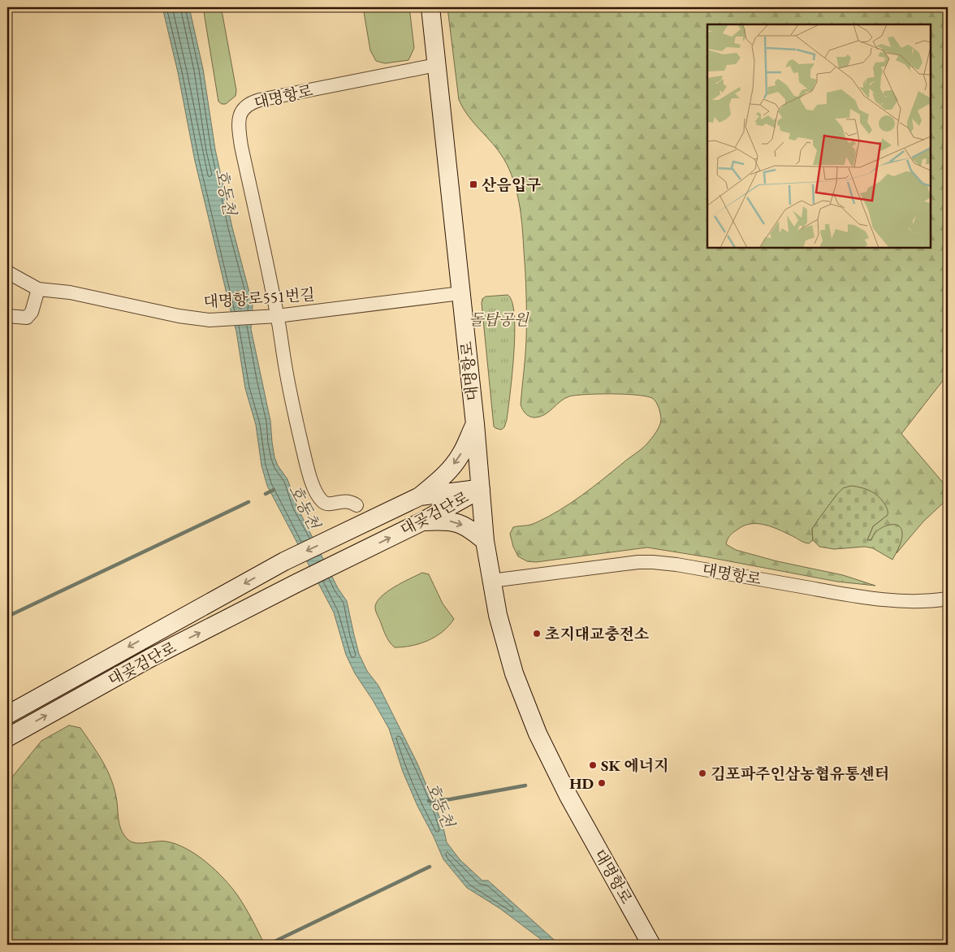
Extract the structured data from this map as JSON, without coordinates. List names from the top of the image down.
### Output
{
  "streets": {
    "main road": ["대명항로", "대곶검단로"],
    "street": ["대명항로551번길"]
  },
  "crossings": [
    ["대명항로", "대명항로551번길"],
    ["대명항로", "대곶검단로"]
  ],
  "water": ["호동천"],
  "parks": ["돌탑공원"],
  "places": {
    "transit": ["산음입구"],
    "other": [
      "초지대교충전소",
      "SK 에너지",
      "김포파주인삼농협유통센터",
      "HD"
    ]
  }
}
